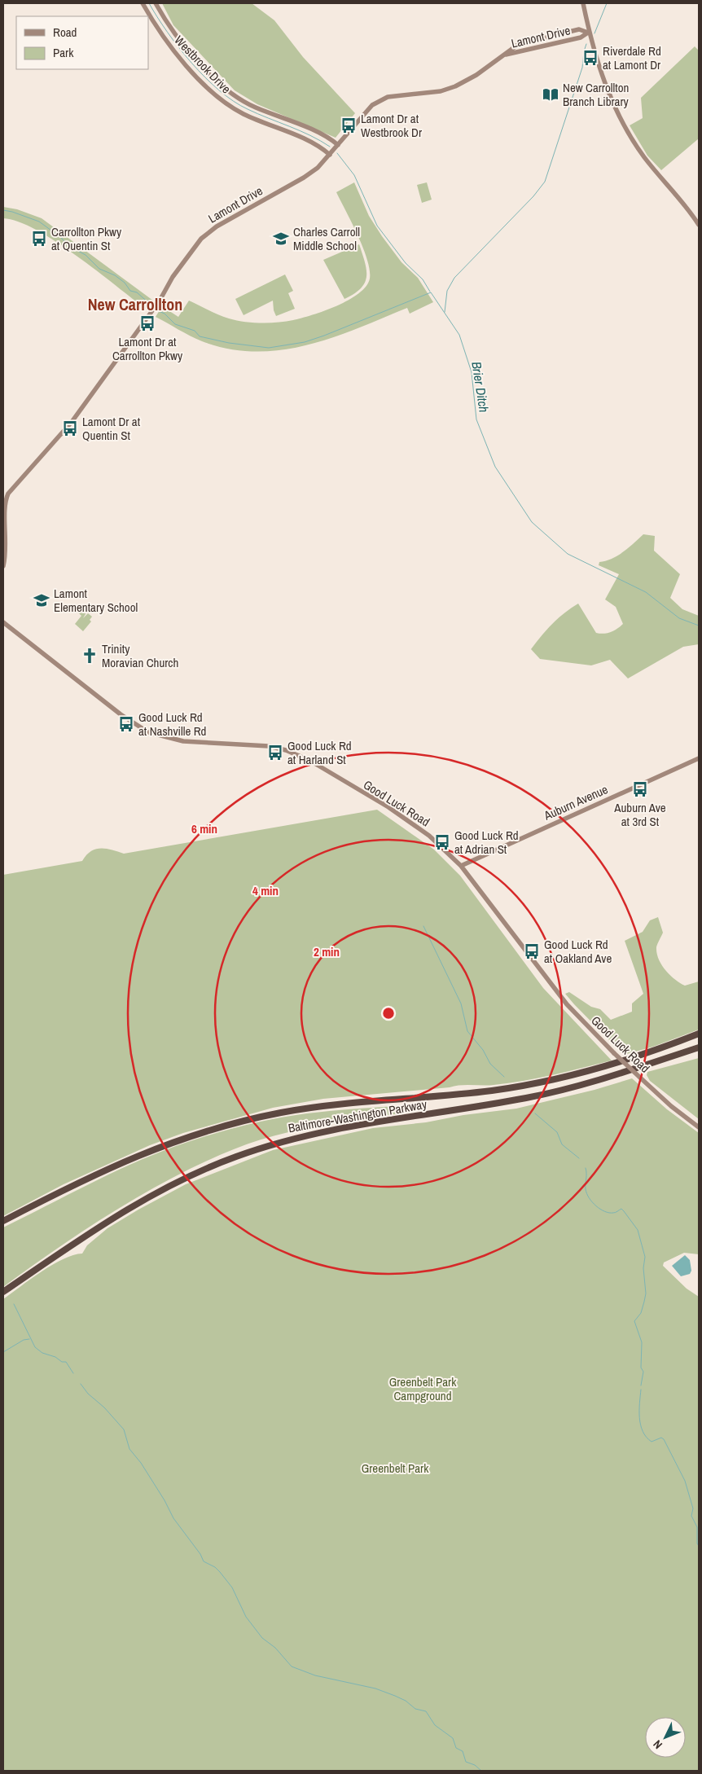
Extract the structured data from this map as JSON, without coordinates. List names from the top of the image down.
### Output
{
  "streets": {
    "highway": ["Baltimore-Washington Parkway"],
    "street": [
      "Lamont Drive",
      "Westbrook Drive",
      "Auburn Avenue",
      "Good Luck Road"
    ]
  },
  "crossings": [
    ["Lamont Drive", "Westbrook Drive"],
    ["Auburn Avenue", "Good Luck Road"]
  ],
  "districts": ["New Carrollton"],
  "water": ["Brier Ditch"],
  "parks": ["Greenbelt Park Campground", "Greenbelt Park"],
  "places": {
    "bus stop": [
      "Riverdale Rd at Lamont Dr",
      "Lamont Dr at Westbrook Dr",
      "Carrollton Pkwy at Quentin St",
      "Lamont Dr at Carrollton Pkwy",
      "Lamont Dr at Quentin St",
      "Good Luck Rd at Nashville Rd",
      "Good Luck Rd at Harland St",
      "Auburn Ave at 3rd St",
      "Good Luck Rd at Adrian St",
      "Good Luck Rd at Oakland Ave"
    ],
    "library": ["New Carrollton Branch Library"],
    "school or university": ["Charles Carroll Middle School", "Lamont Elementary School"],
    "church": ["Trinity Moravian Church"]
  },
  "legend": ["Road", "Park"],
  "north": "bottom left",
  "rings": ["6 min", "4 min", "2 min"]
}
